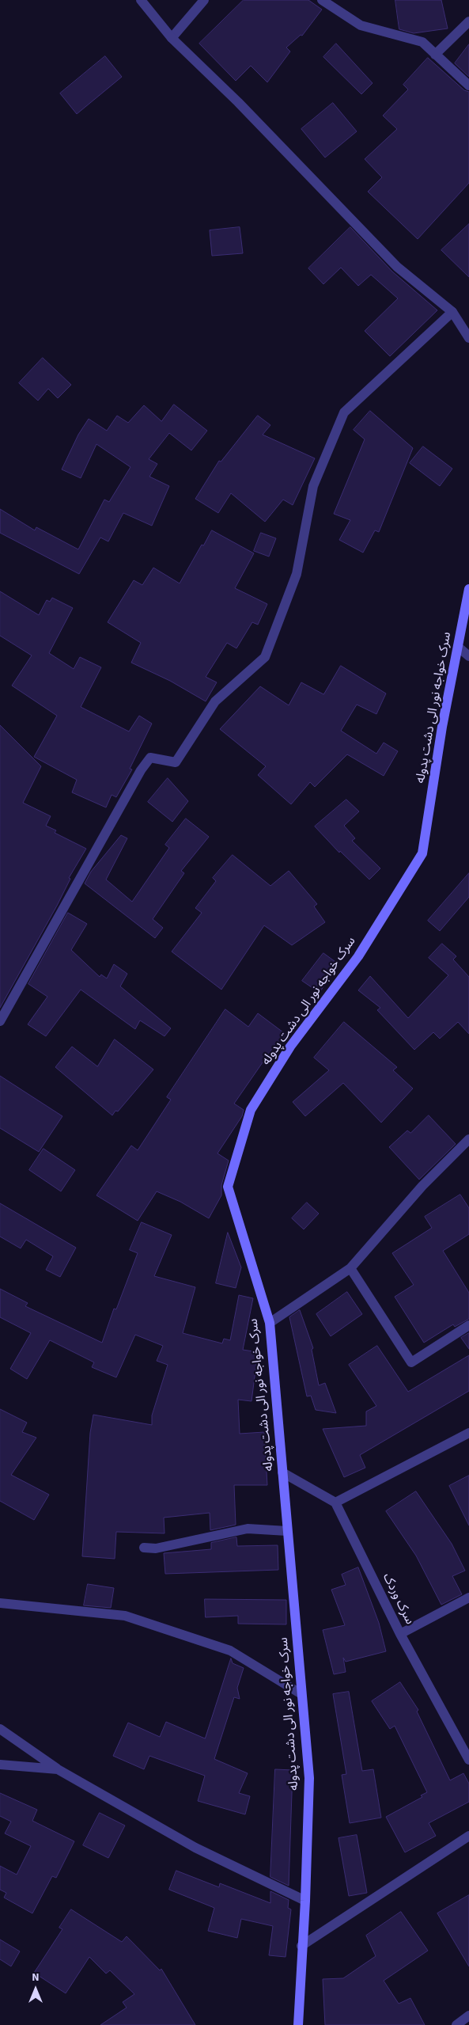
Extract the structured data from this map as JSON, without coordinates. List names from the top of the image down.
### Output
{
  "streets": {
    "main road": ["سرک خواجه نور الی دشت پدوله"],
    "street": ["سرک وردک"]
  },
  "north": "top"
}
